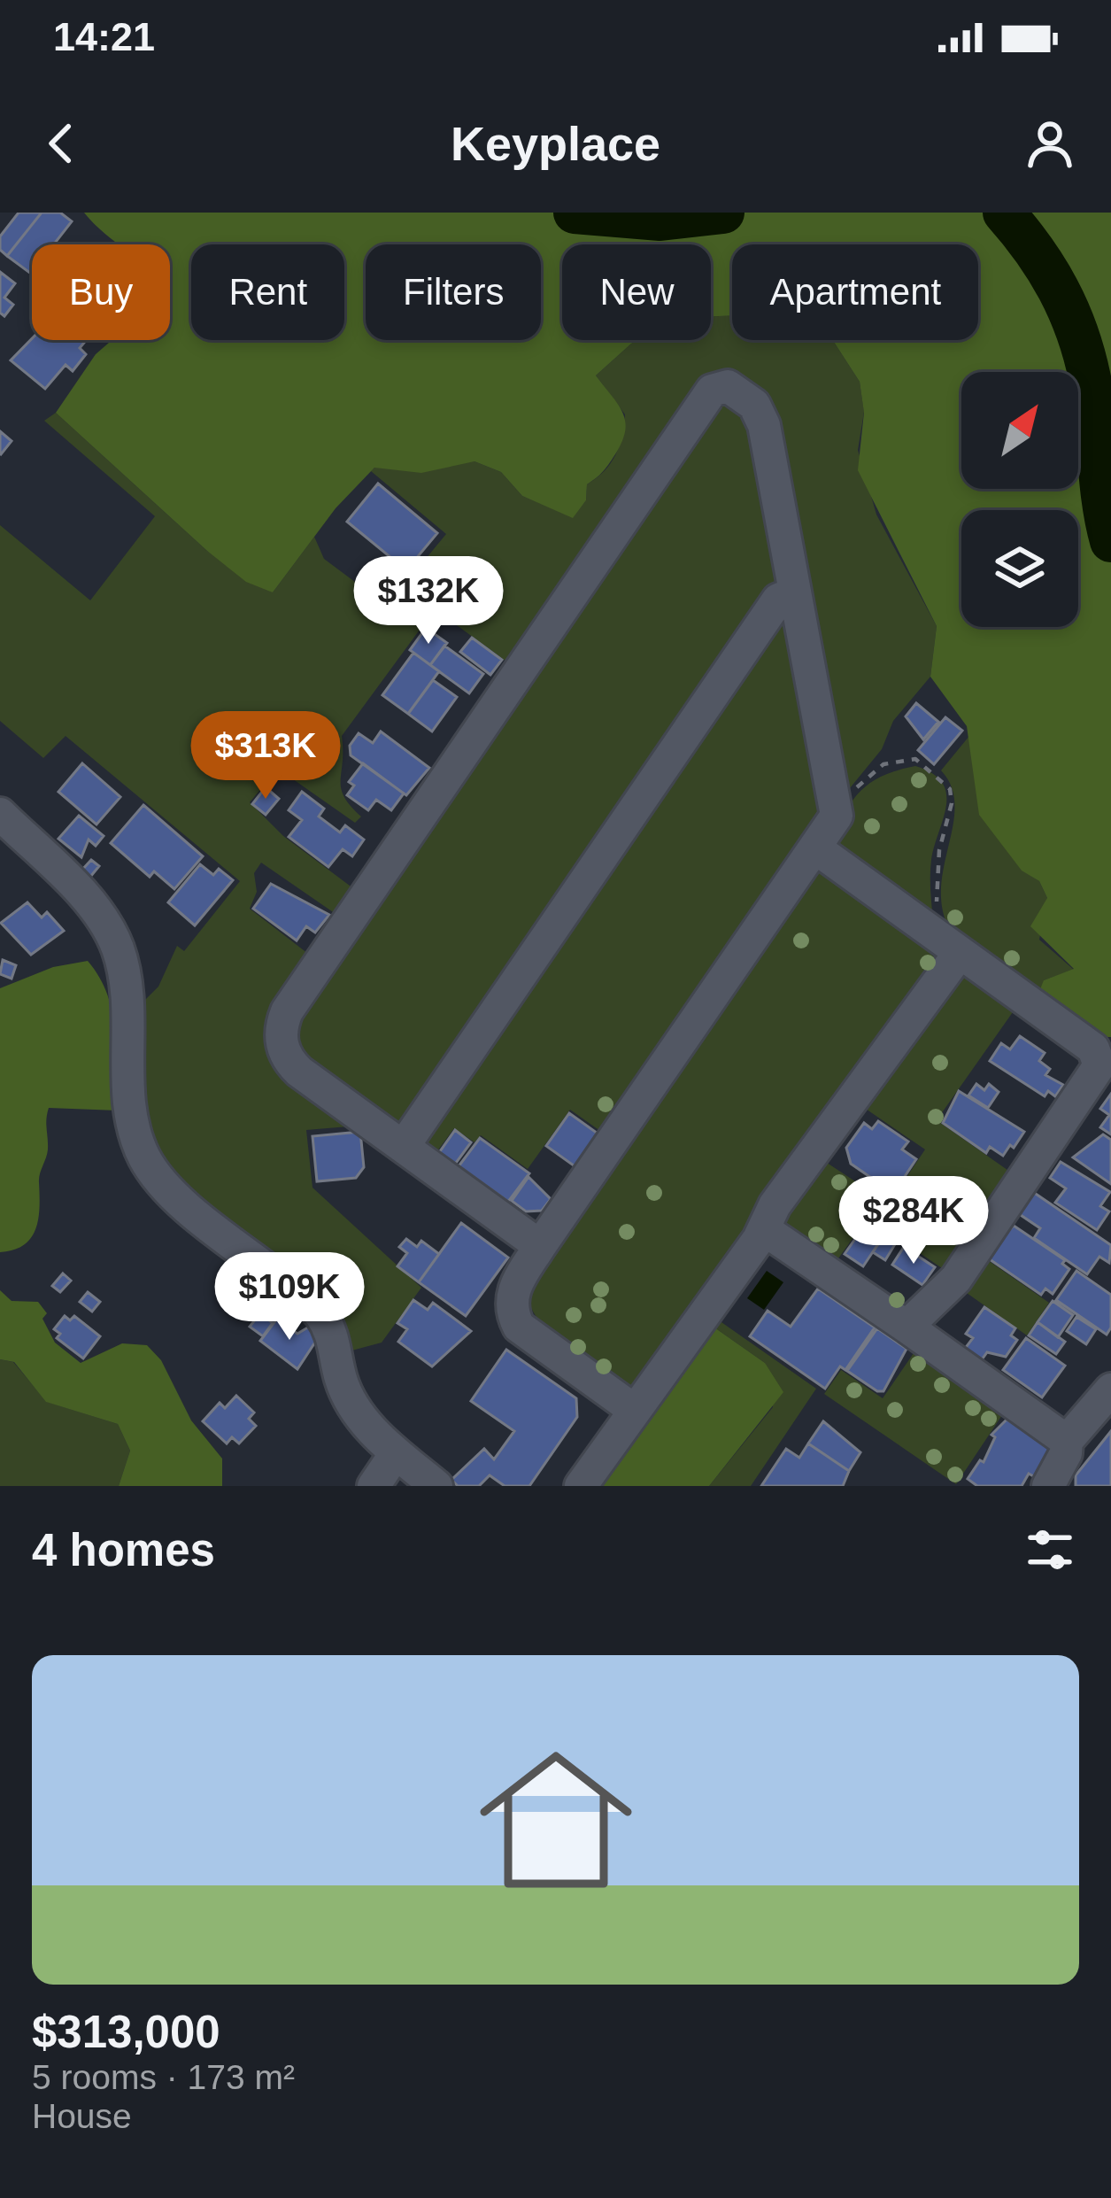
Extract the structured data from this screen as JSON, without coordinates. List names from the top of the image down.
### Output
{
  "north": "top right",
  "page": {
    "status": "14:21",
    "header": "Keyplace",
    "chip": [
      "Buy",
      "Rent",
      "Filters",
      "New",
      "Apartment"
    ],
    "price": [
      "$132K",
      "$313K",
      "$284K",
      "$109K"
    ],
    "heading": "4 homes",
    "list": [
      {
        "name": "$313,000",
        "note": "5 rooms · 173 m² · House"
      }
    ]
  }
}
